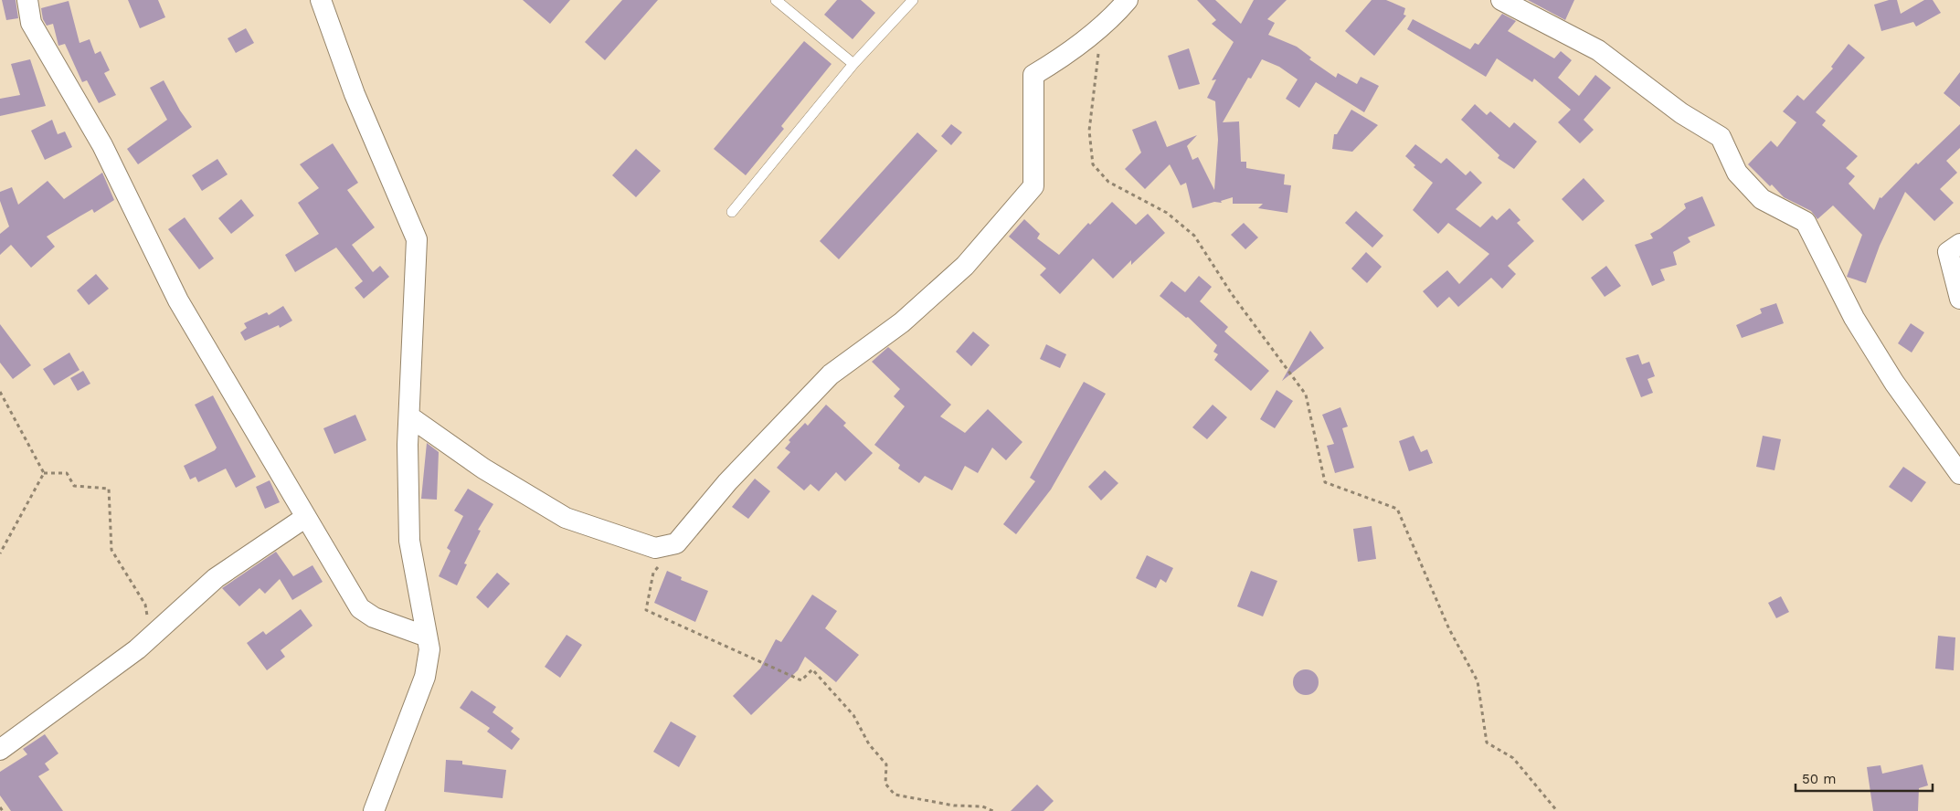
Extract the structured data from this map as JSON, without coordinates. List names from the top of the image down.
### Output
{
  "scale_bar": "50 m"
}
